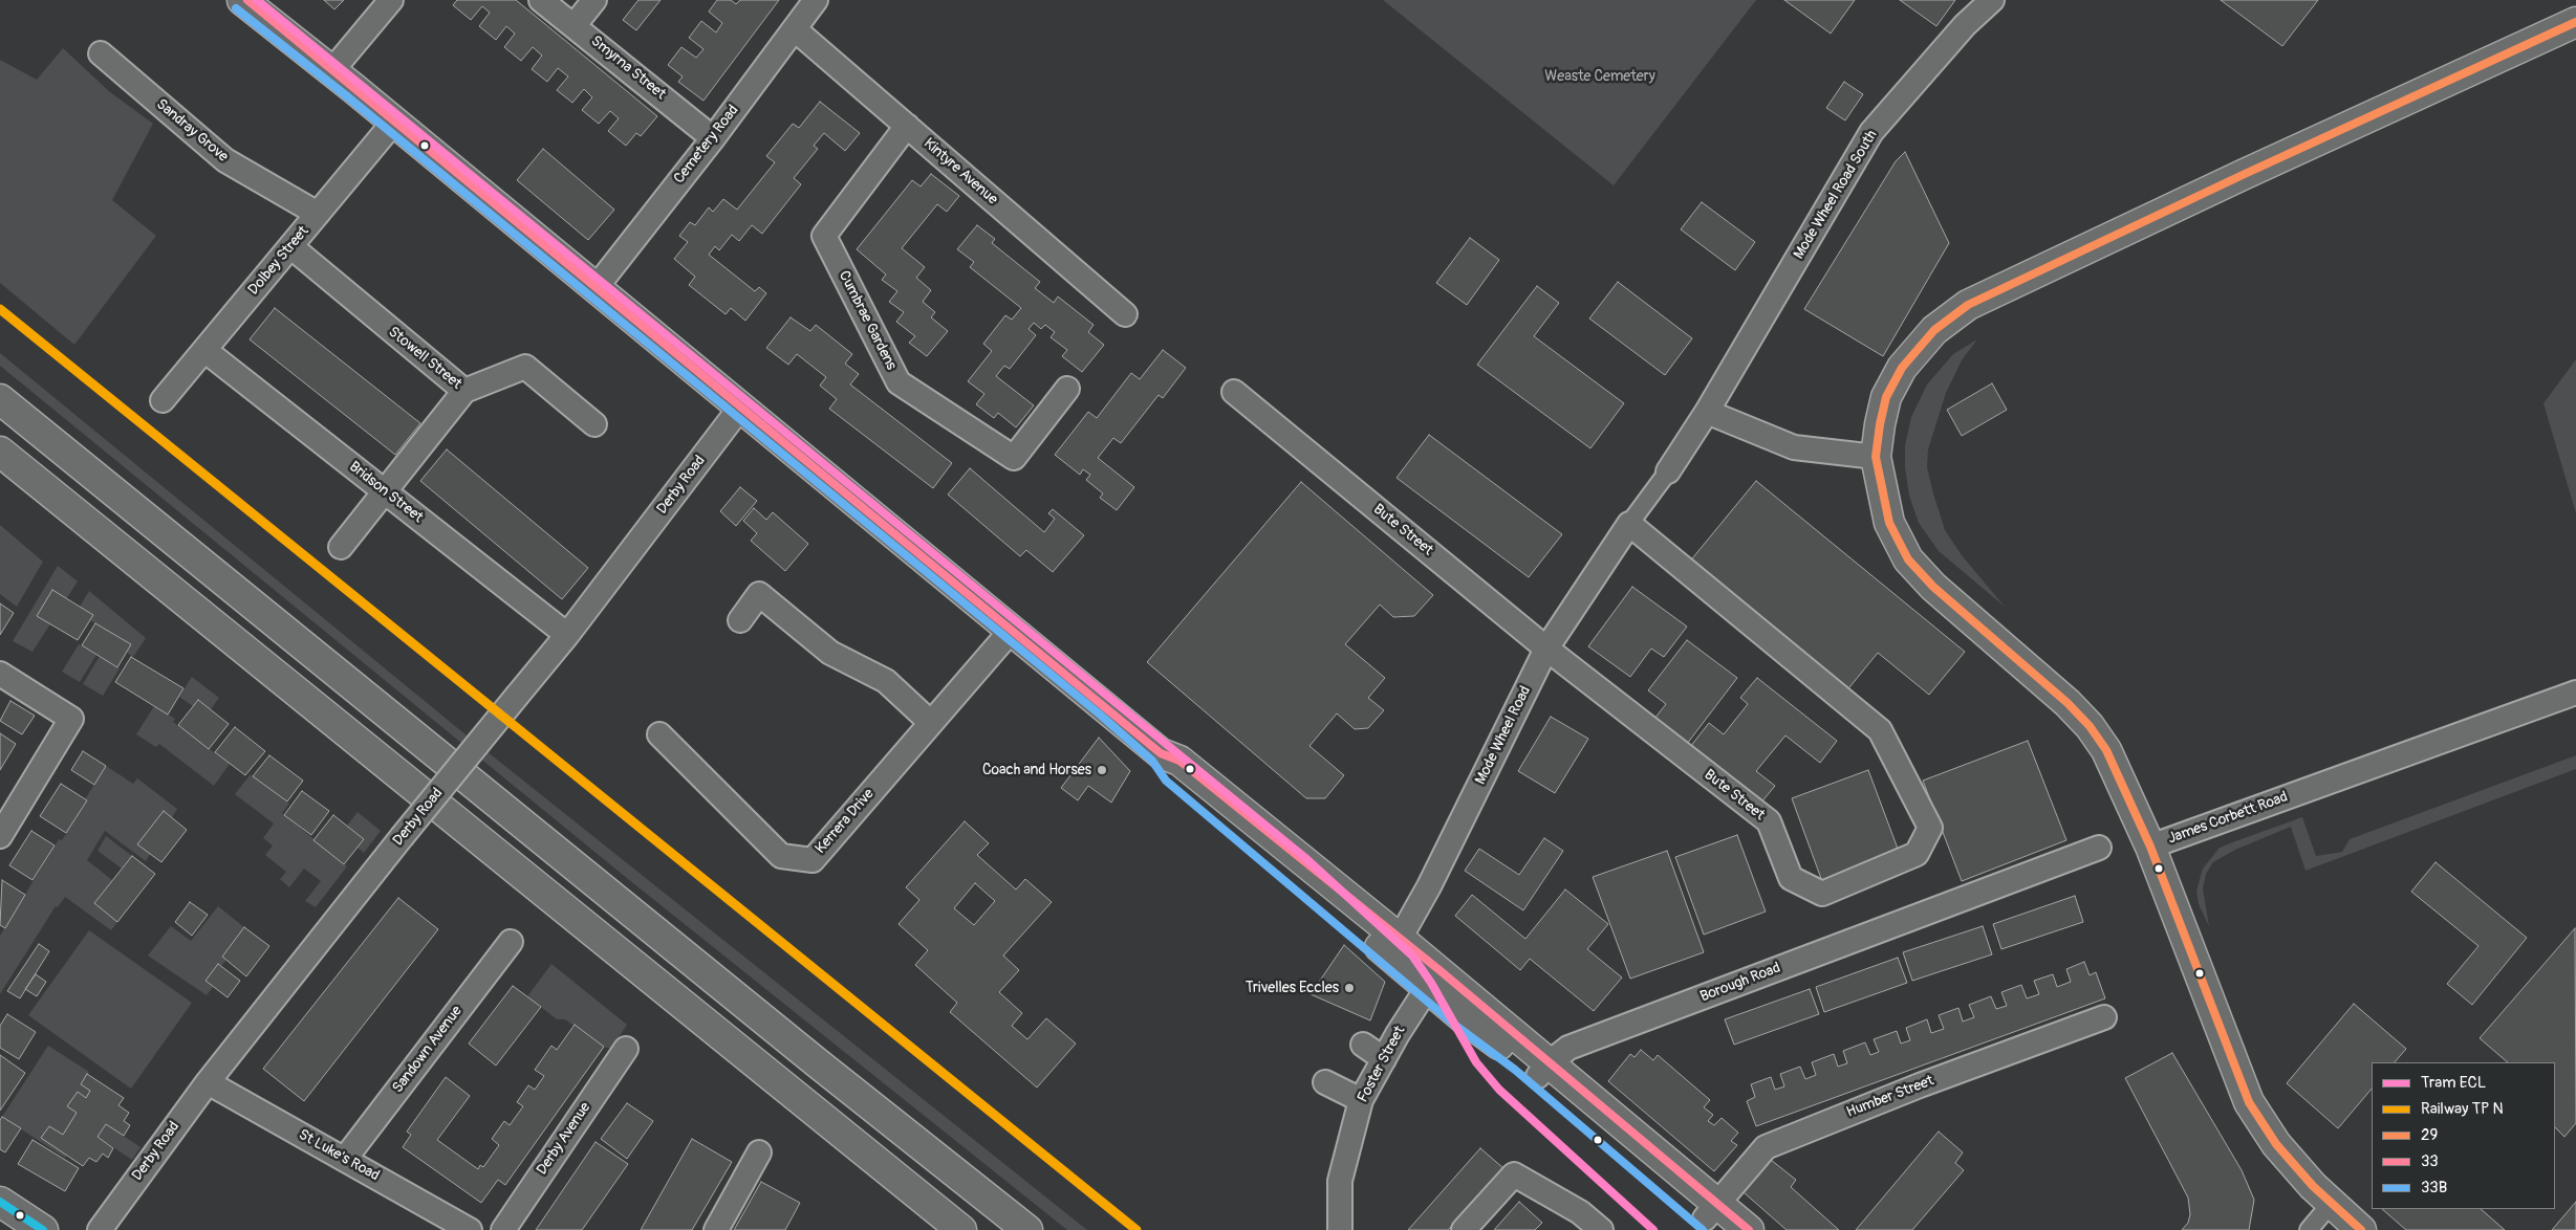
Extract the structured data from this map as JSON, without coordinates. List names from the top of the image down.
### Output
{
  "streets": {
    "main road": ["James Corbett Road"],
    "street": [
      "Smyrna Street",
      "Sandray Grove",
      "Cemetery Road",
      "Kintyre Avenue",
      "Mode Wheel Road South",
      "Dolbey Street",
      "Cumbrae Gardens",
      "Stowell Street",
      "Derby Road",
      "Bridson Street",
      "Bute Street",
      "Mode Wheel Road",
      "Kerrera Drive",
      "Borough Road",
      "Sandown Avenue",
      "Foster Street",
      "Humber Street",
      "Derby Avenue",
      "St Luke's Road"
    ]
  },
  "crossings": [
    ["Smyrna Street", "Cemetery Road"],
    ["Sandray Grove", "Dolbey Street"],
    ["Cemetery Road", "Kintyre Avenue"],
    ["Kintyre Avenue", "Cumbrae Gardens"],
    ["Dolbey Street", "Stowell Street"],
    ["Dolbey Street", "Bridson Street"],
    ["Derby Road", "Bridson Street"],
    ["Derby Road", "St Luke's Road"],
    ["Bute Street", "Mode Wheel Road"],
    ["Sandown Avenue", "St Luke's Road"]
  ],
  "parks": ["Weaste Cemetery"],
  "places": ["Coach and Horses", "Trivelles Eccles"],
  "lines": [
    "tram line ECL",
    "transit line 33",
    "transit line 33B",
    "transit line 29"
  ],
  "legend": [
    "Tram ECL",
    "Railway TP N",
    "29",
    "33",
    "33B"
  ]
}
